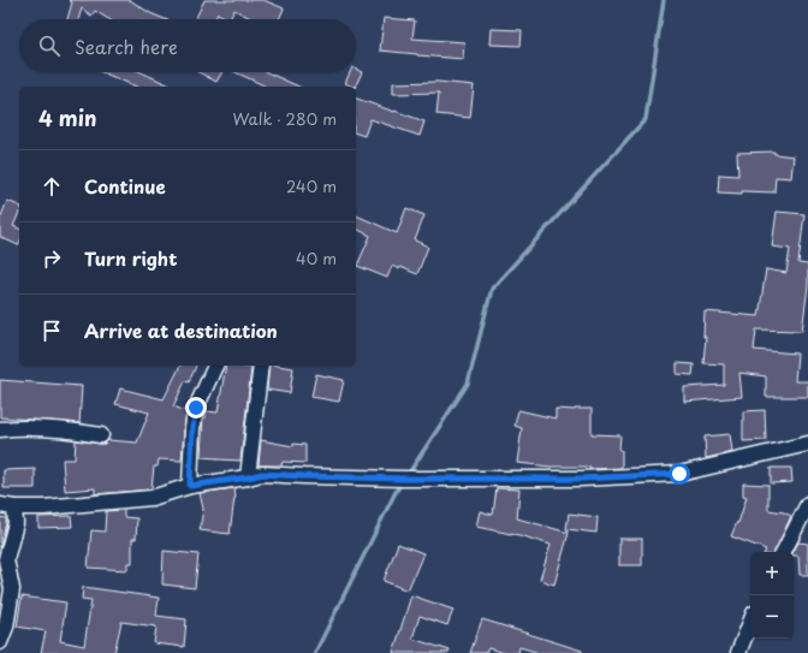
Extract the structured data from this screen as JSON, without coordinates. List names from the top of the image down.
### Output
{
  "page": {
    "search": "Search here",
    "heading": ["4 min", "Walk · 280 m"],
    "list": [
      ["Continue", "240 m"],
      ["Turn right", "40 m"],
      "Arrive at destination"
    ],
    "map_buttons": ["+", "−"]
  }
}
